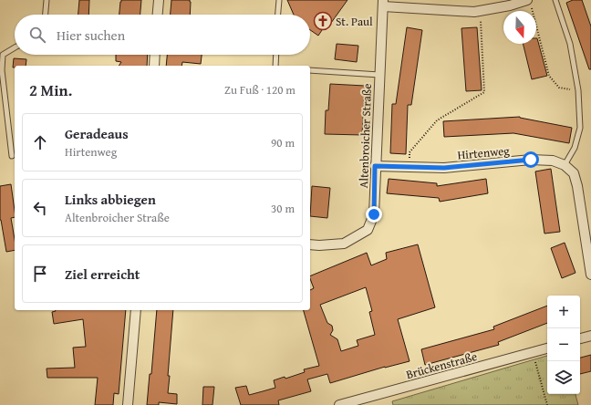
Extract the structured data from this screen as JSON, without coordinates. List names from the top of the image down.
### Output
{
  "streets": {
    "street": ["Altenbroicher Straße", "Hirtenweg", "Brückenstraße"]
  },
  "crossings": [
    ["Altenbroicher Straße", "Hirtenweg"]
  ],
  "places": {
    "church": ["St. Paul"]
  },
  "north": "bottom",
  "page": {
    "search": "Hier suchen",
    "heading": ["2 Min.", "Zu Fuß · 120 m"],
    "list": [
      ["Geradeaus", "Hirtenweg", "90 m"],
      ["Links abbiegen", "Altenbroicher Straße", "30 m"],
      "Ziel erreicht"
    ],
    "map_buttons": ["+", "−"]
  }
}
